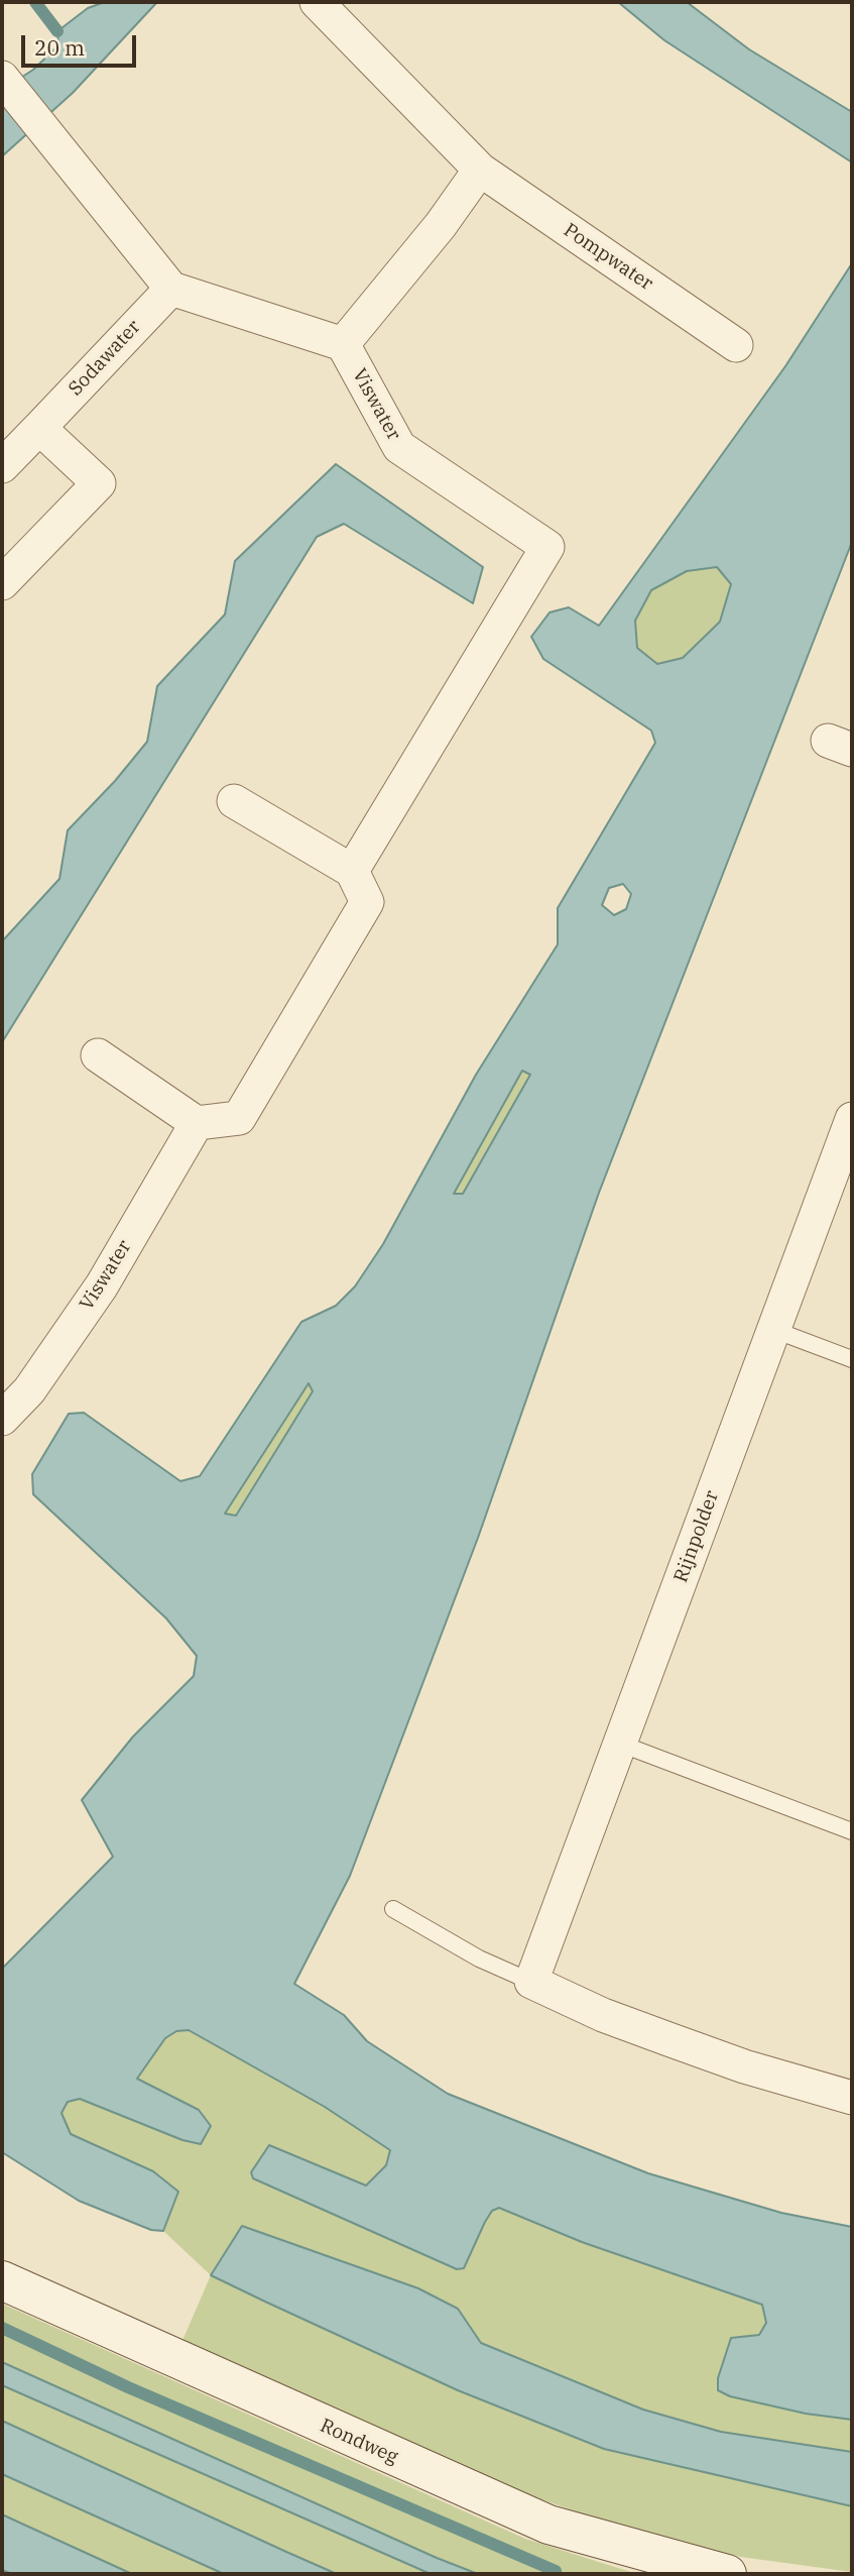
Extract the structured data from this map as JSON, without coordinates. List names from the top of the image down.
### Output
{
  "streets": {
    "main road": ["Rondweg"],
    "street": [
      "Pompwater",
      "Sodawater",
      "Viswater",
      "Rijnpolder"
    ]
  },
  "scale_bar": "20 m"
}
